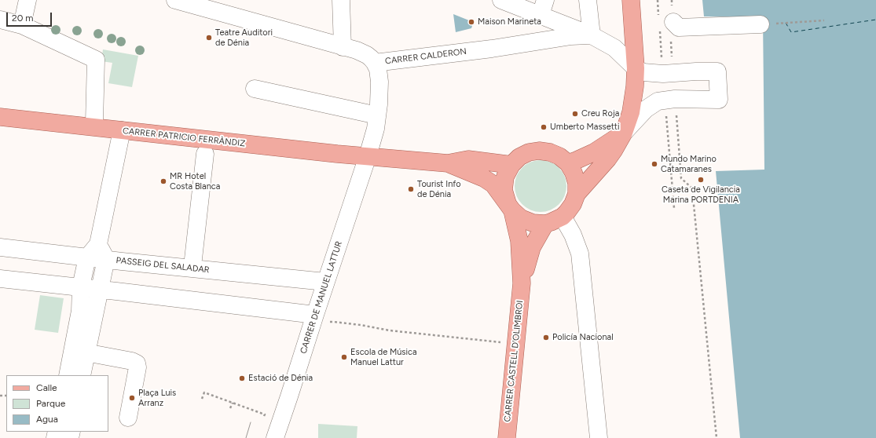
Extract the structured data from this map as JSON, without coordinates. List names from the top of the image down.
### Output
{
  "streets": {
    "main road": ["CARRER PATRICIO FERRÀNDIZ", "CARRER CASTELL D'OLIMBROI"],
    "street": ["CARRER CALDERON", "PASSEIG DEL SALADAR", "CARRER DE MANUEL LATTUR"]
  },
  "crossings": [
    ["CARRER CALDERON", "CARRER DE MANUEL LATTUR"],
    ["CARRER PATRICIO FERRÀNDIZ", "CARRER DE MANUEL LATTUR"],
    ["PASSEIG DEL SALADAR", "CARRER DE MANUEL LATTUR"]
  ],
  "places": [
    "Maison Marineta",
    "Teatre Auditori de Dénia",
    "Creu Roja",
    "Umberto Massetti",
    "Mundo Marino Catamaranes",
    "Caseta de Vigilancia Marina PORTDENIA",
    "MR Hotel Costa Blanca",
    "Tourist Info de Dénia",
    "Policía Nacional",
    "Escola de Música Manuel Lattur",
    "Estació de Dénia",
    "Plaça Luis Arranz"
  ],
  "legend": ["Calle", "Parque", "Agua"],
  "scale_bar": "20 m"
}
